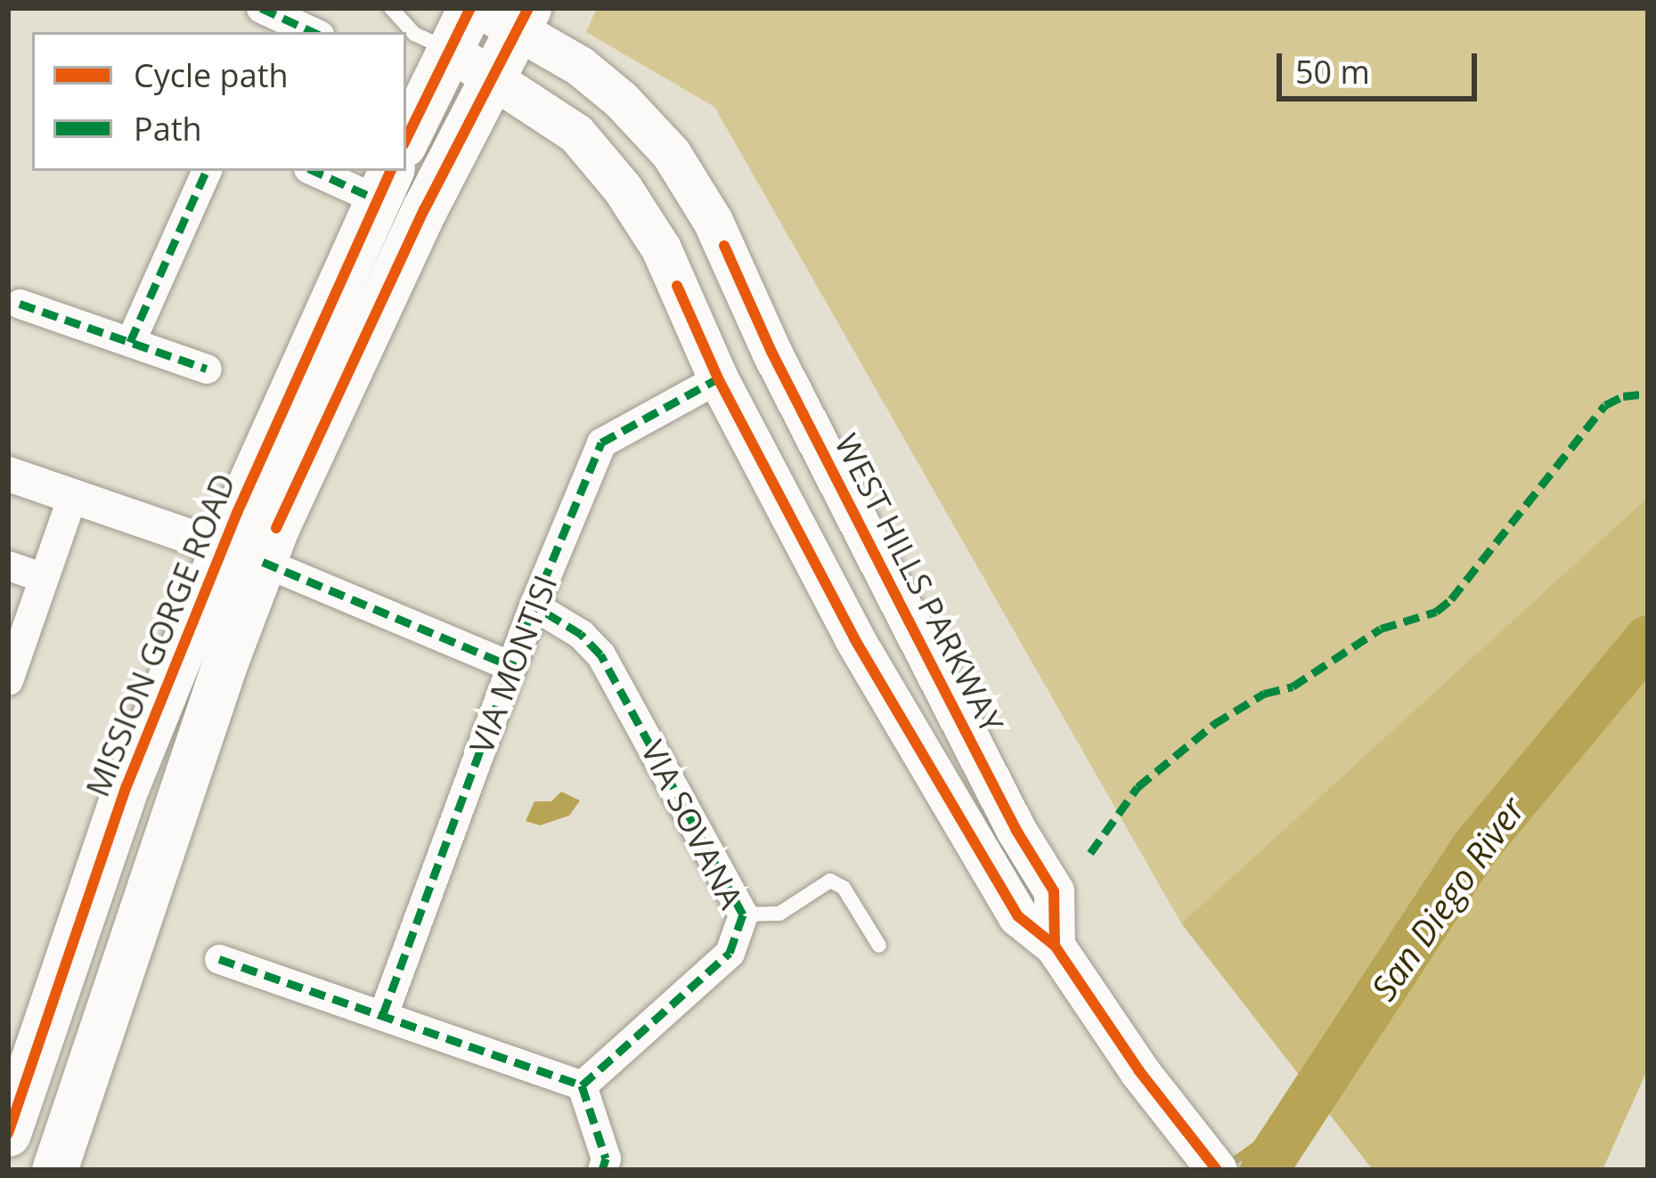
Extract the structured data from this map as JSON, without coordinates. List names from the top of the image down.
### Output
{
  "streets": {
    "main road": ["WEST HILLS PARKWAY", "MISSION GORGE ROAD"],
    "street": ["VIA MONTISI", "VIA SOVANA"]
  },
  "crossings": [
    ["WEST HILLS PARKWAY", "MISSION GORGE ROAD"],
    ["VIA MONTISI", "VIA SOVANA"]
  ],
  "water": ["San Diego River"],
  "legend": ["Cycle path", "Path"],
  "scale_bar": "50 m"
}
